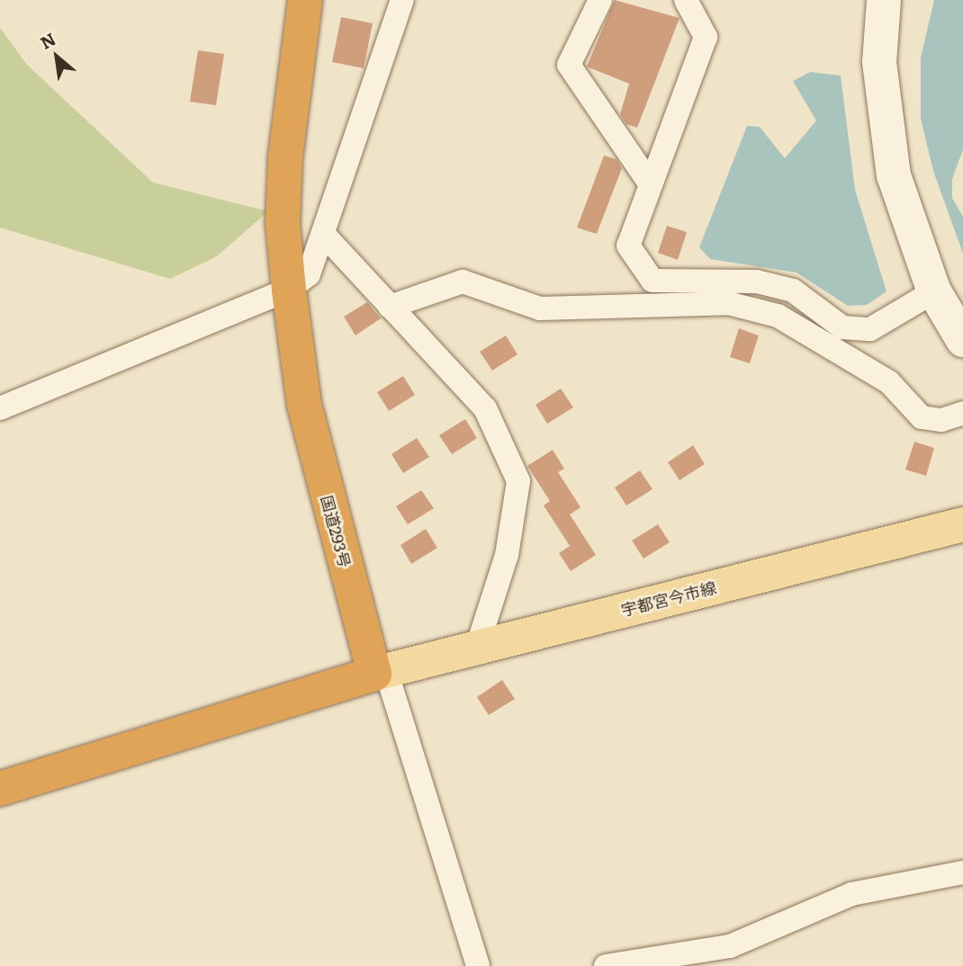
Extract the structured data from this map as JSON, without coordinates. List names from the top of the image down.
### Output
{
  "streets": {
    "highway": ["国道293号"],
    "main road": ["宇都宮今市線"]
  },
  "crossings": [
    ["国道293号", "宇都宮今市線"]
  ],
  "north": "top left"
}
